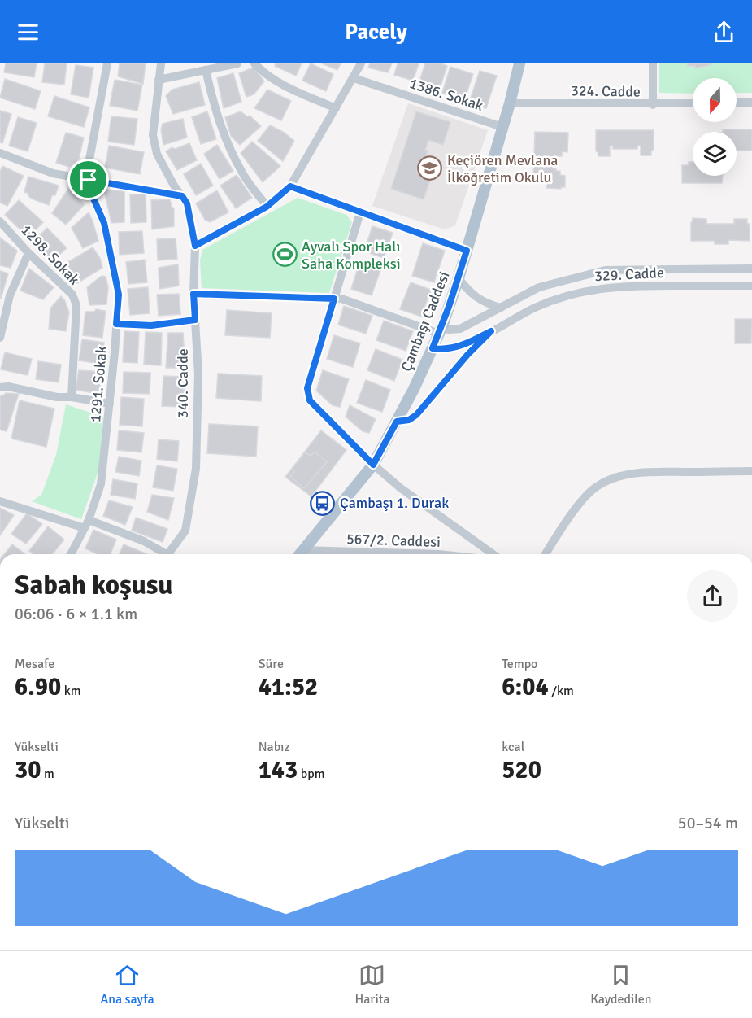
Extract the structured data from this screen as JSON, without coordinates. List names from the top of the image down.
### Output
{
  "streets": {
    "main road": ["Çambaşı Caddesi"],
    "street": [
      "324. Cadde",
      "1386. Sokak",
      "1298. Sokak",
      "329. Cadde",
      "340. Cadde",
      "1291. Sokak",
      "567/2. Caddesi"
    ]
  },
  "crossings": [
    ["324. Cadde", "Çambaşı Caddesi"],
    ["1386. Sokak", "Çambaşı Caddesi"],
    ["329. Cadde", "Çambaşı Caddesi"],
    ["Çambaşı Caddesi", "567/2. Caddesi"]
  ],
  "places": {
    "school or university": ["Keçiören Mevlana İlköğretim Okulu"],
    "sports": ["Ayvalı Spor Halı Saha Kompleksi"],
    "bus stop": ["Çambaşı 1. Durak"]
  },
  "north": "bottom",
  "page": {
    "header": "Pacely",
    "heading": ["Sabah koşusu", "06:06 · 6 × 1.1 km"],
    "stats": [
      ["Mesafe", "6.90 km"],
      ["Süre", "41:52"],
      ["Tempo", "6:04 /km"],
      ["Yükselti", "30 m"],
      ["Nabız", "143 bpm"],
      ["kcal", "520"]
    ],
    "chart": ["Yükselti", "50–54 m"],
    "tabs": ["Ana sayfa", "Harita", "Kaydedilen"]
  }
}
